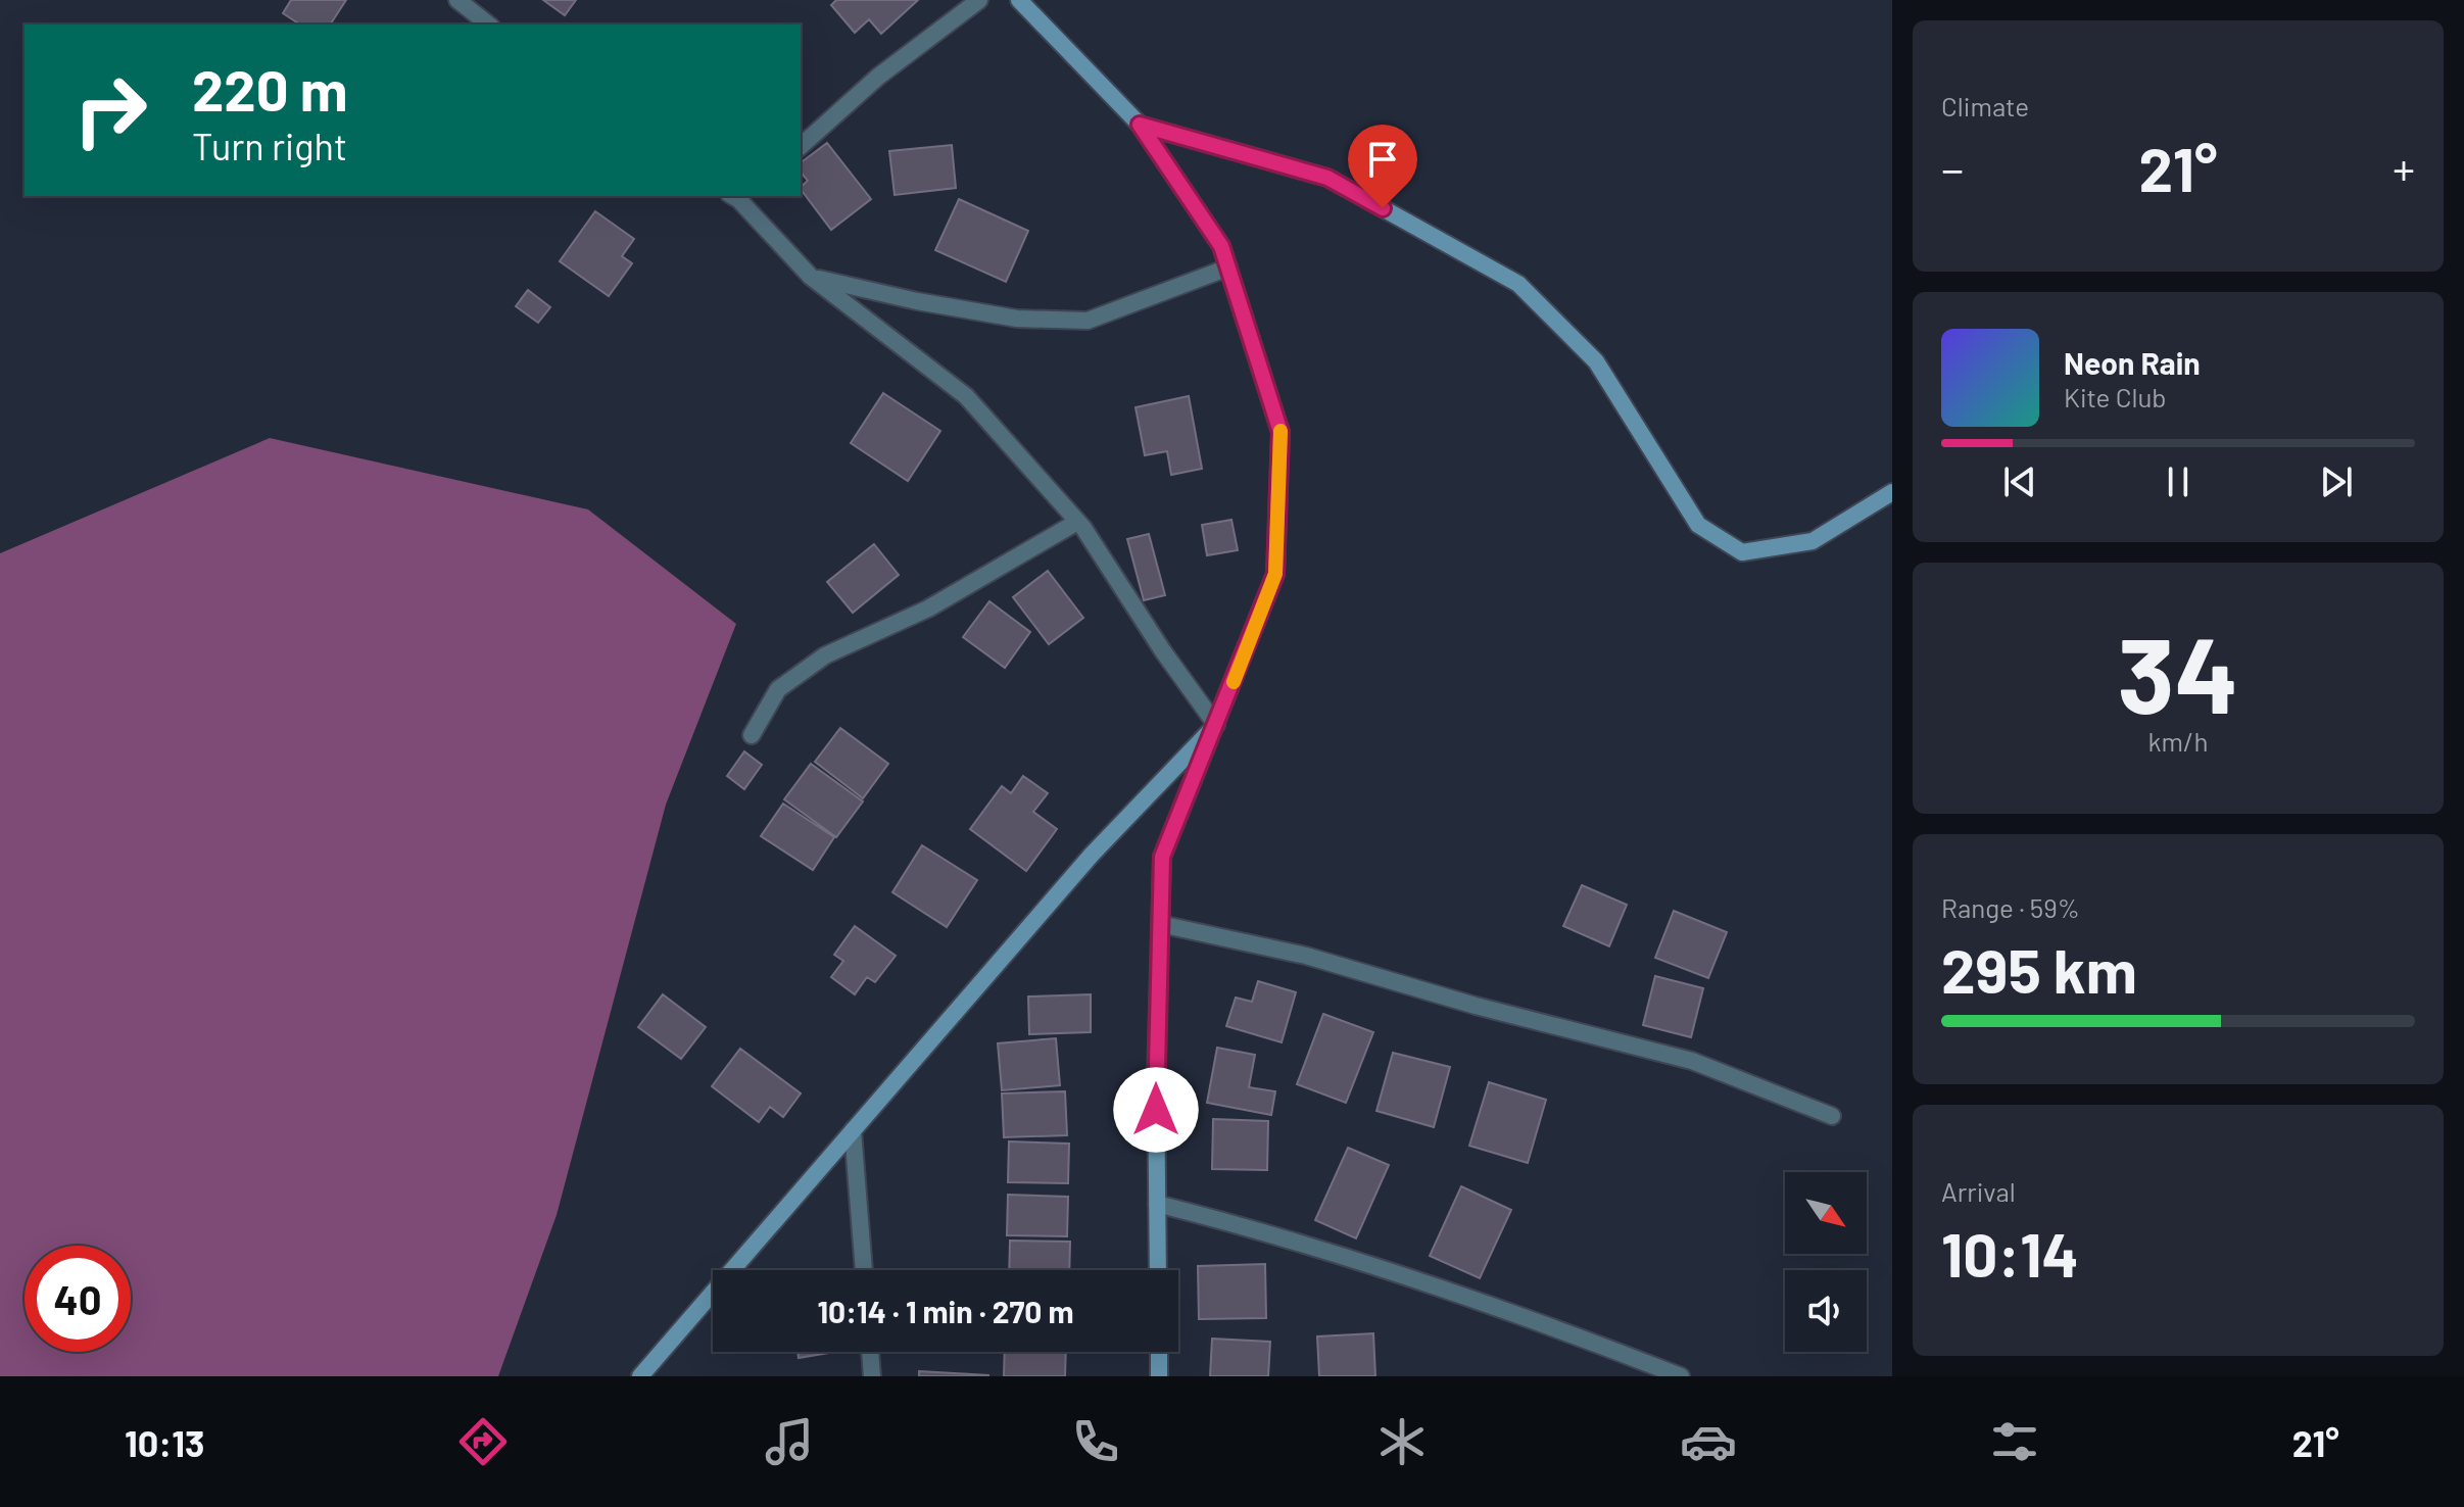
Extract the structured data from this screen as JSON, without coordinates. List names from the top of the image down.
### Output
{
  "north": "bottom right",
  "page": {
    "tile": [
      "Climate",
      ["34", "km/h"],
      ["Range · 59%", "295 km"],
      ["Arrival", "10:14"]
    ],
    "turn": ["220 m", "Turn right"],
    "heat": ["−", "21°", "+"],
    "song": ["Neon Rain", "Kite Club"],
    "limit": "40",
    "trip": "10:14 · 1 min · 270 m",
    "tabs": ["10:13", "21°"]
  }
}
